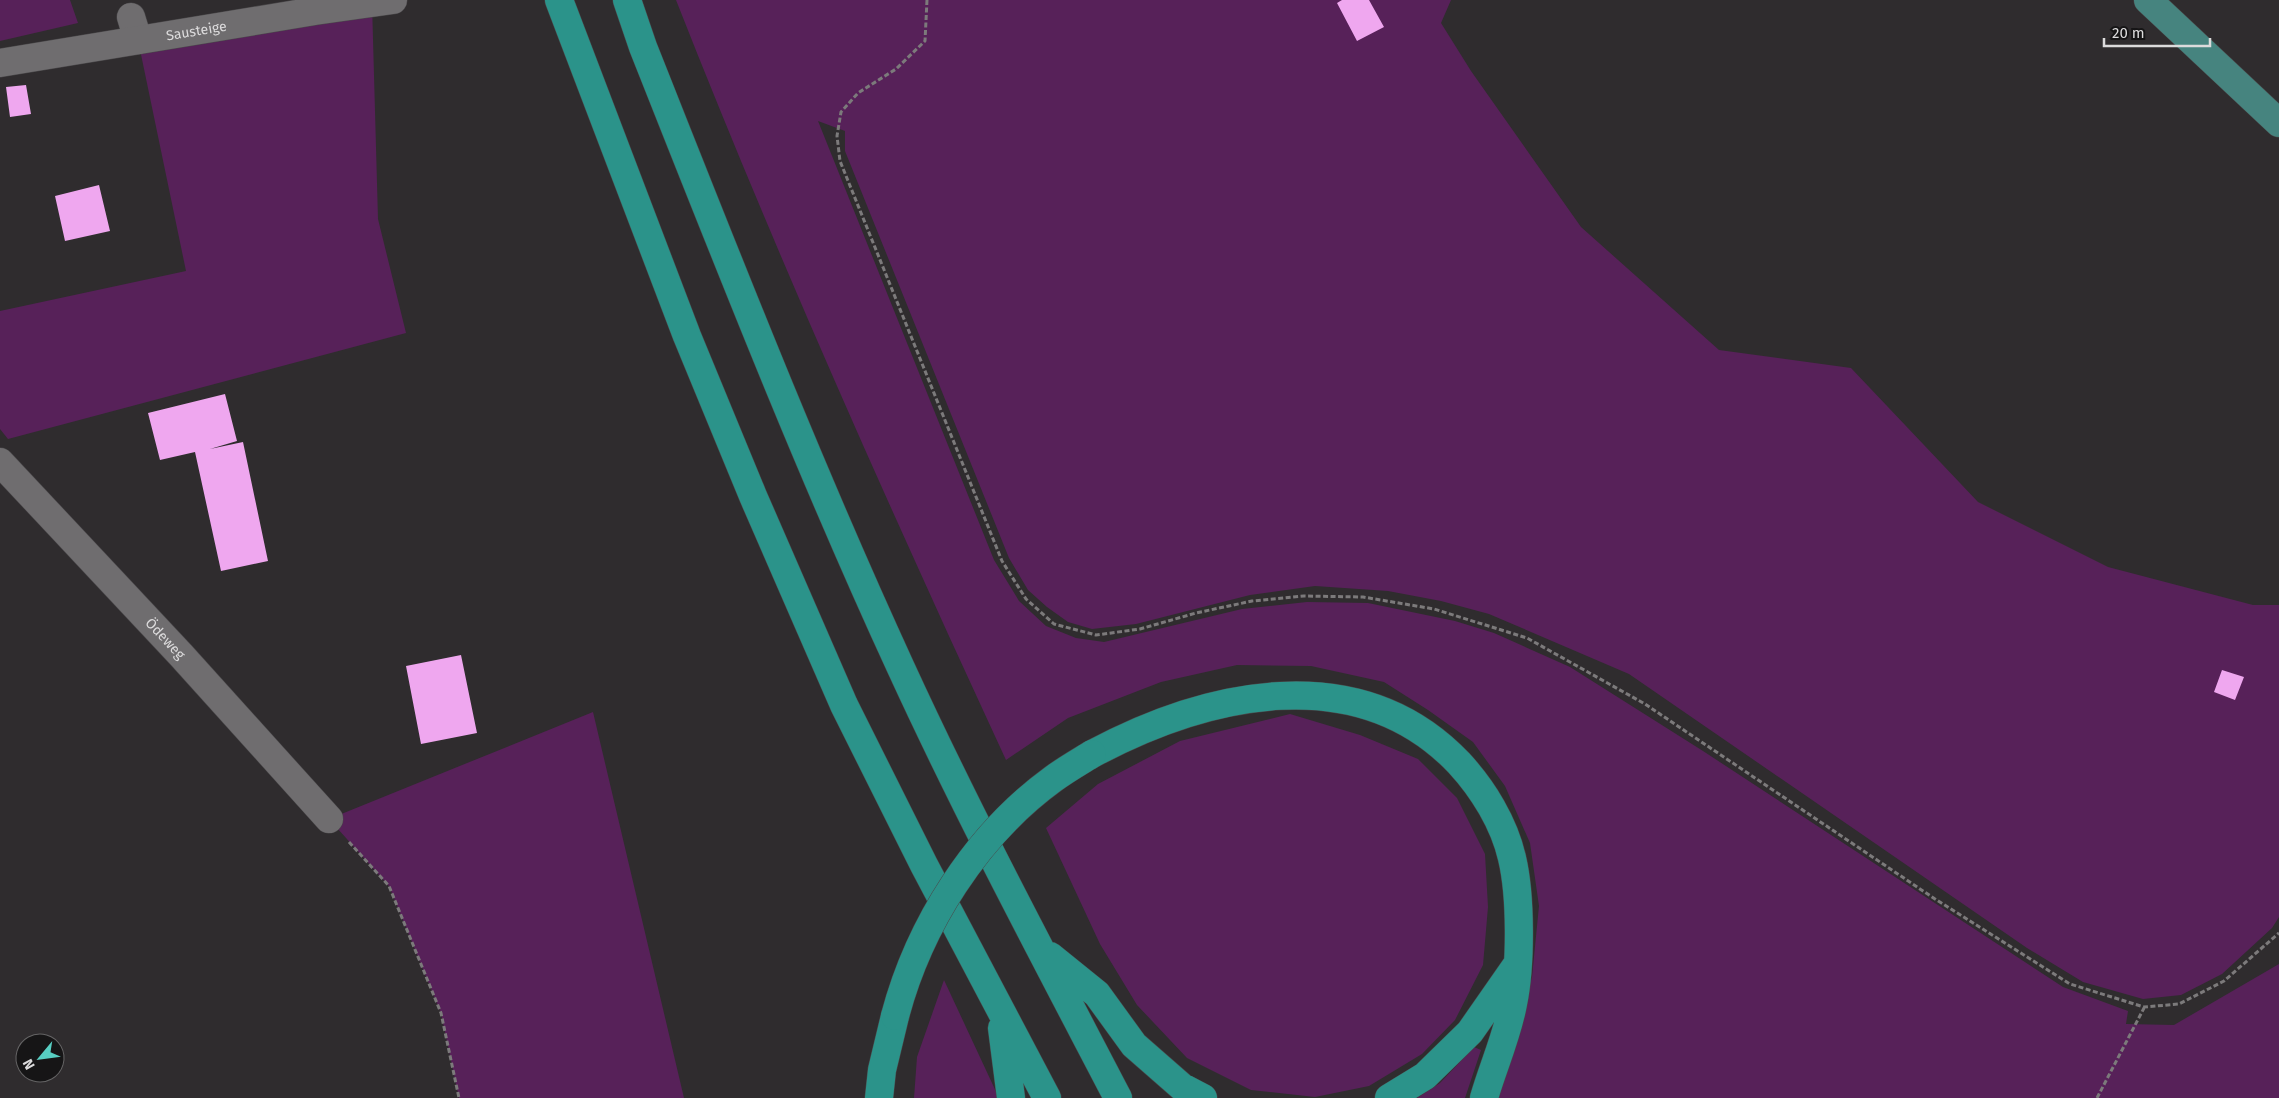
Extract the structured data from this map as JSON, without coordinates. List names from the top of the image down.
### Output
{
  "streets": {
    "street": ["Sausteige", "Ödeweg"]
  },
  "scale_bar": "20 m",
  "north": "bottom left"
}
